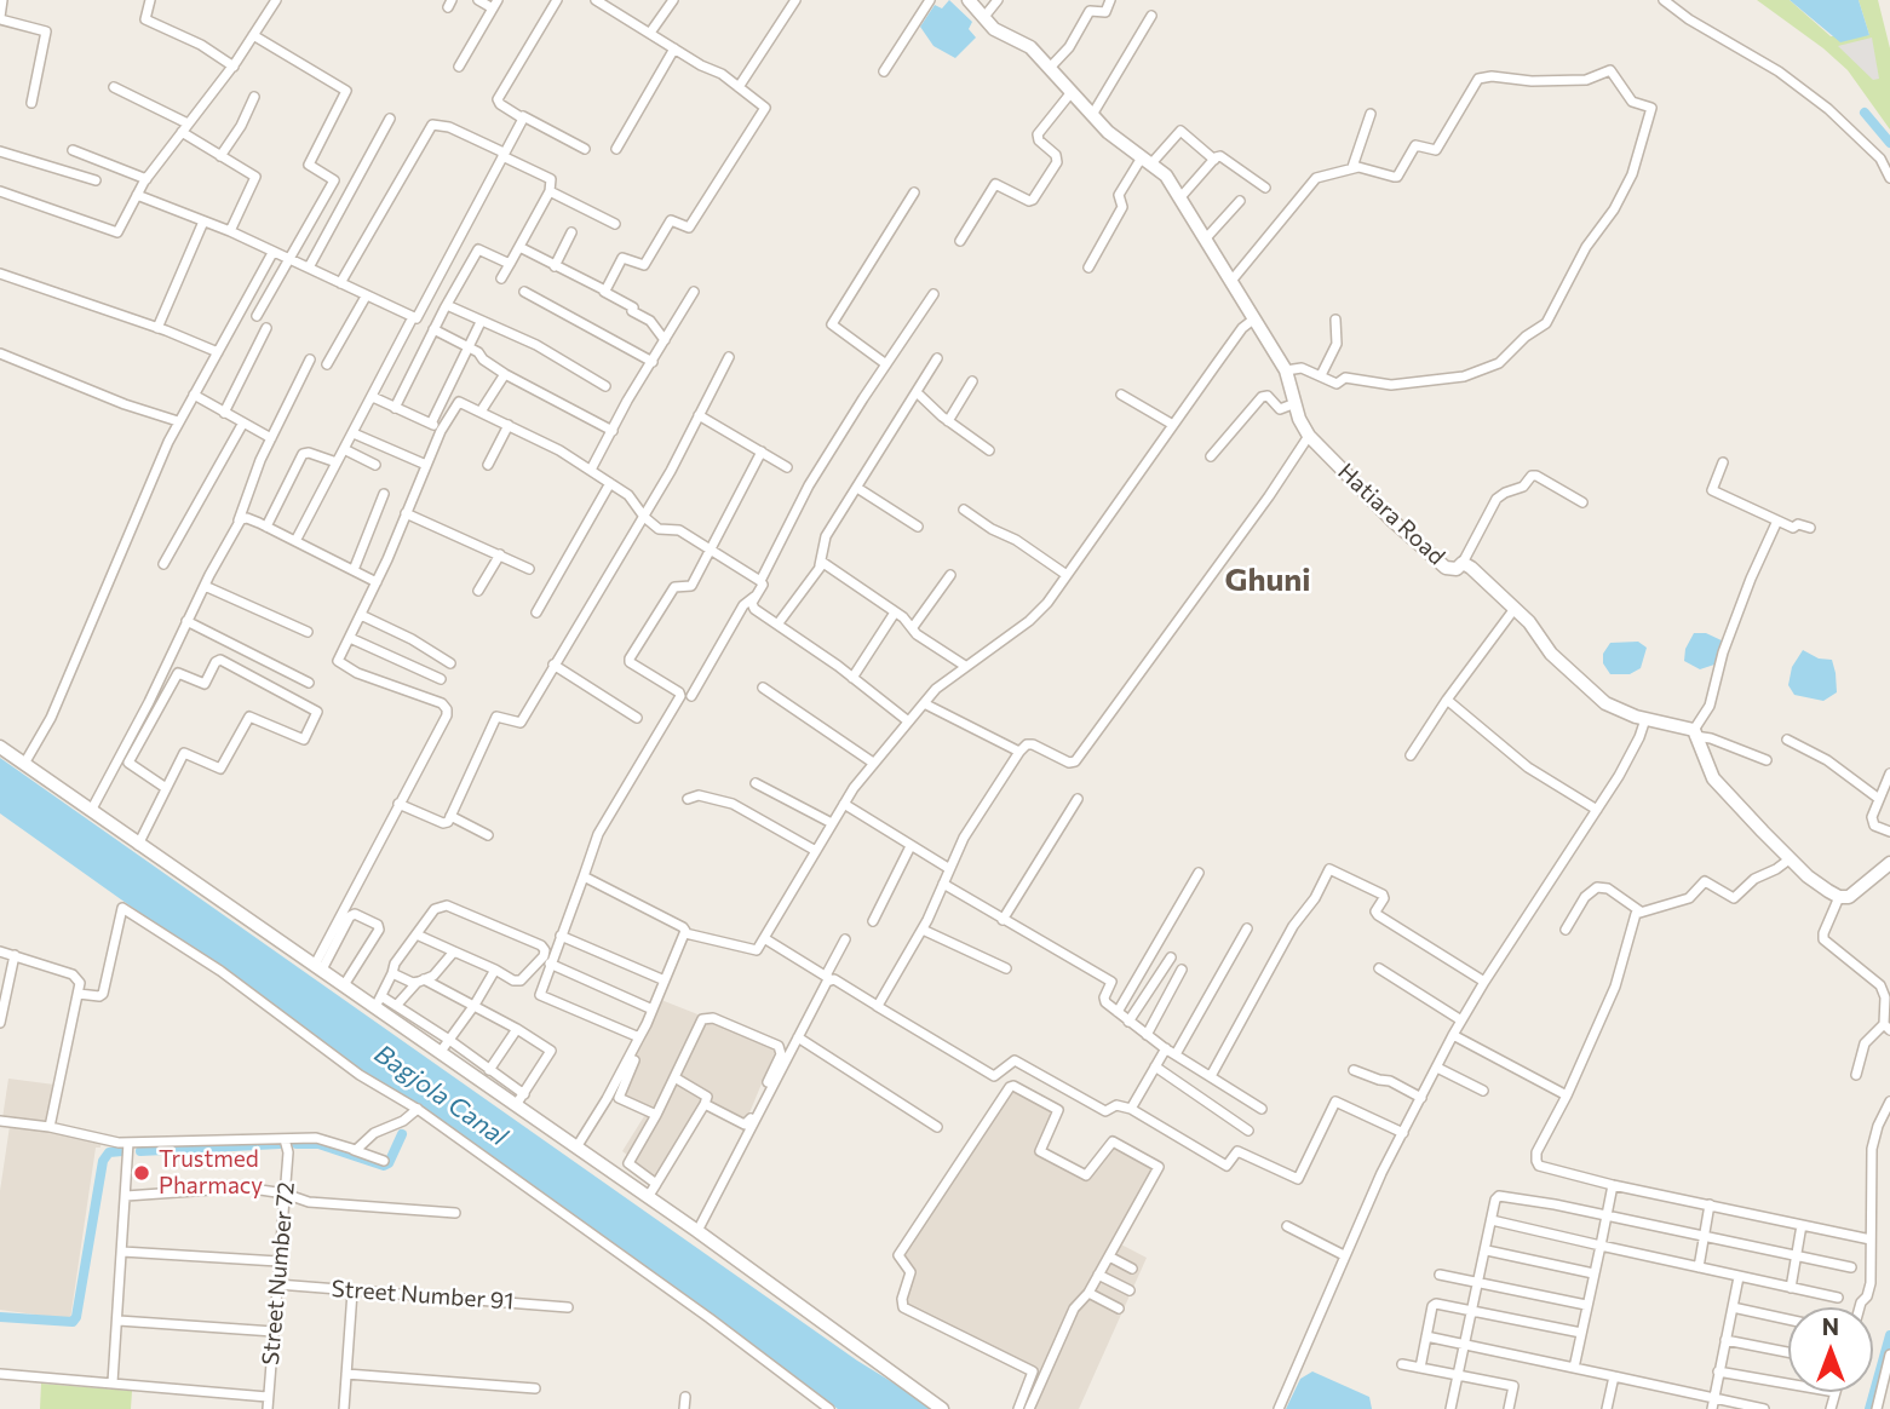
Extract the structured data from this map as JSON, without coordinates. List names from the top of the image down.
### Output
{
  "streets": {
    "street": ["Hatiara Road", "Street Number 72", "Street Number 91"]
  },
  "crossings": [
    ["Street Number 72", "Street Number 91"]
  ],
  "districts": ["Ghuni"],
  "water": ["Bagjola Canal"],
  "places": ["Trustmed Pharmacy"],
  "north": "top"
}
